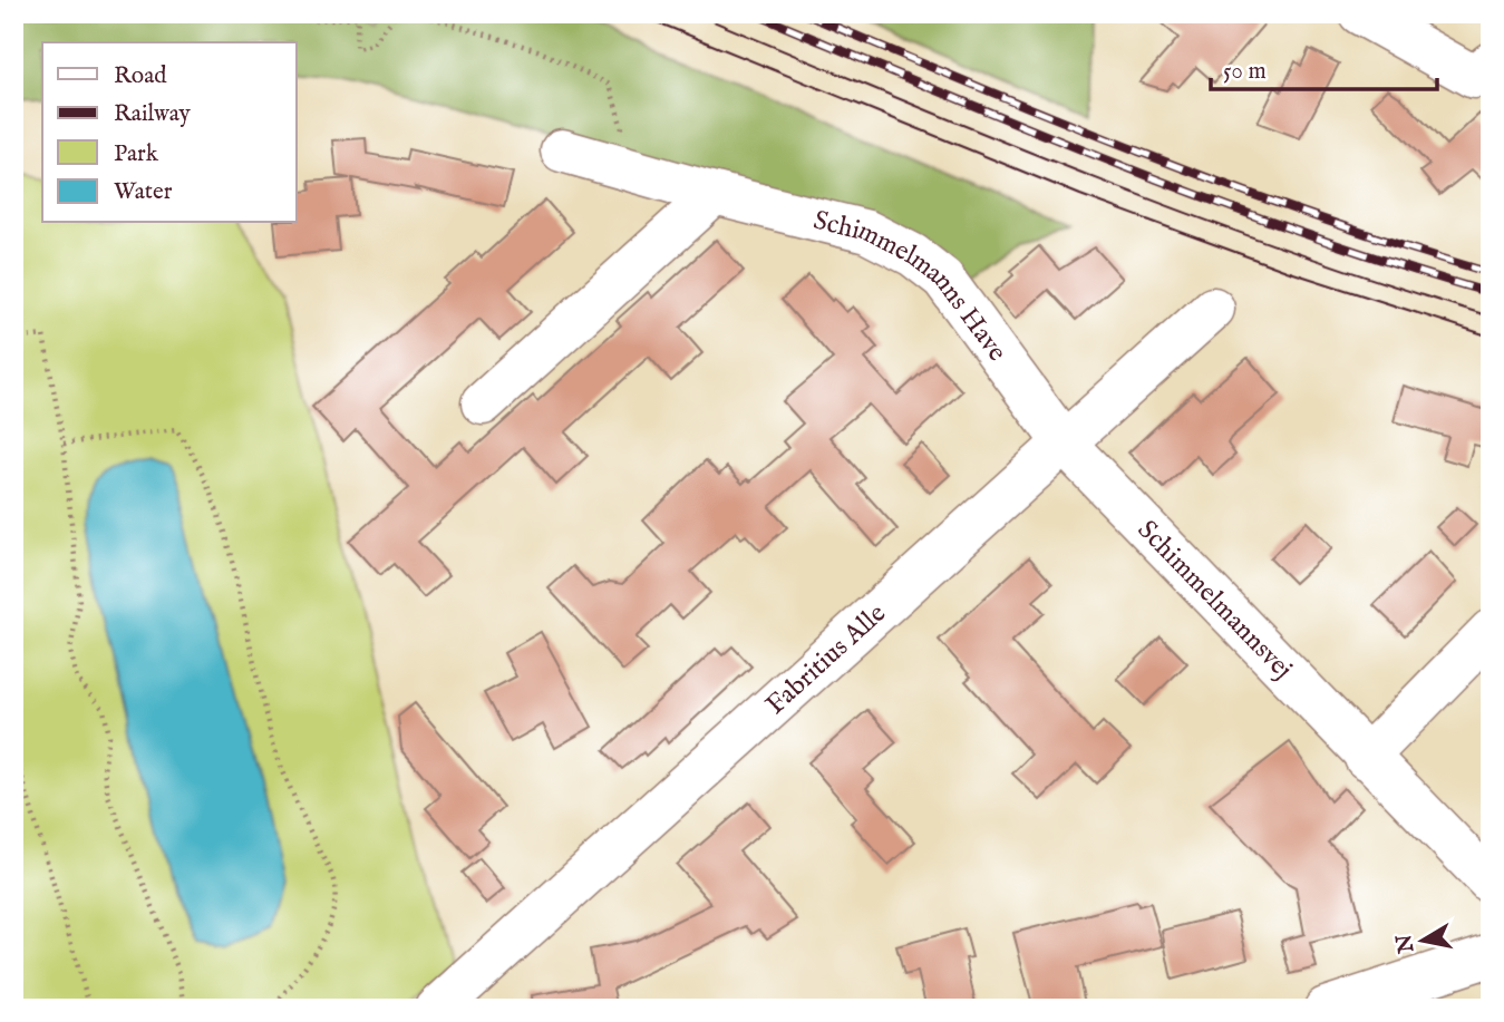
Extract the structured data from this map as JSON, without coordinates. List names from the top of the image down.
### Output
{
  "streets": {
    "street": ["Schimmelmanns Have", "Schimmelmannsvej", "Fabritius Alle"]
  },
  "crossings": [
    ["Schimmelmanns Have", "Schimmelmannsvej"],
    ["Schimmelmanns Have", "Fabritius Alle"],
    ["Schimmelmannsvej", "Fabritius Alle"]
  ],
  "legend": [
    "Road",
    "Railway",
    "Park",
    "Water"
  ],
  "scale_bar": "50 m",
  "north": "left"
}
